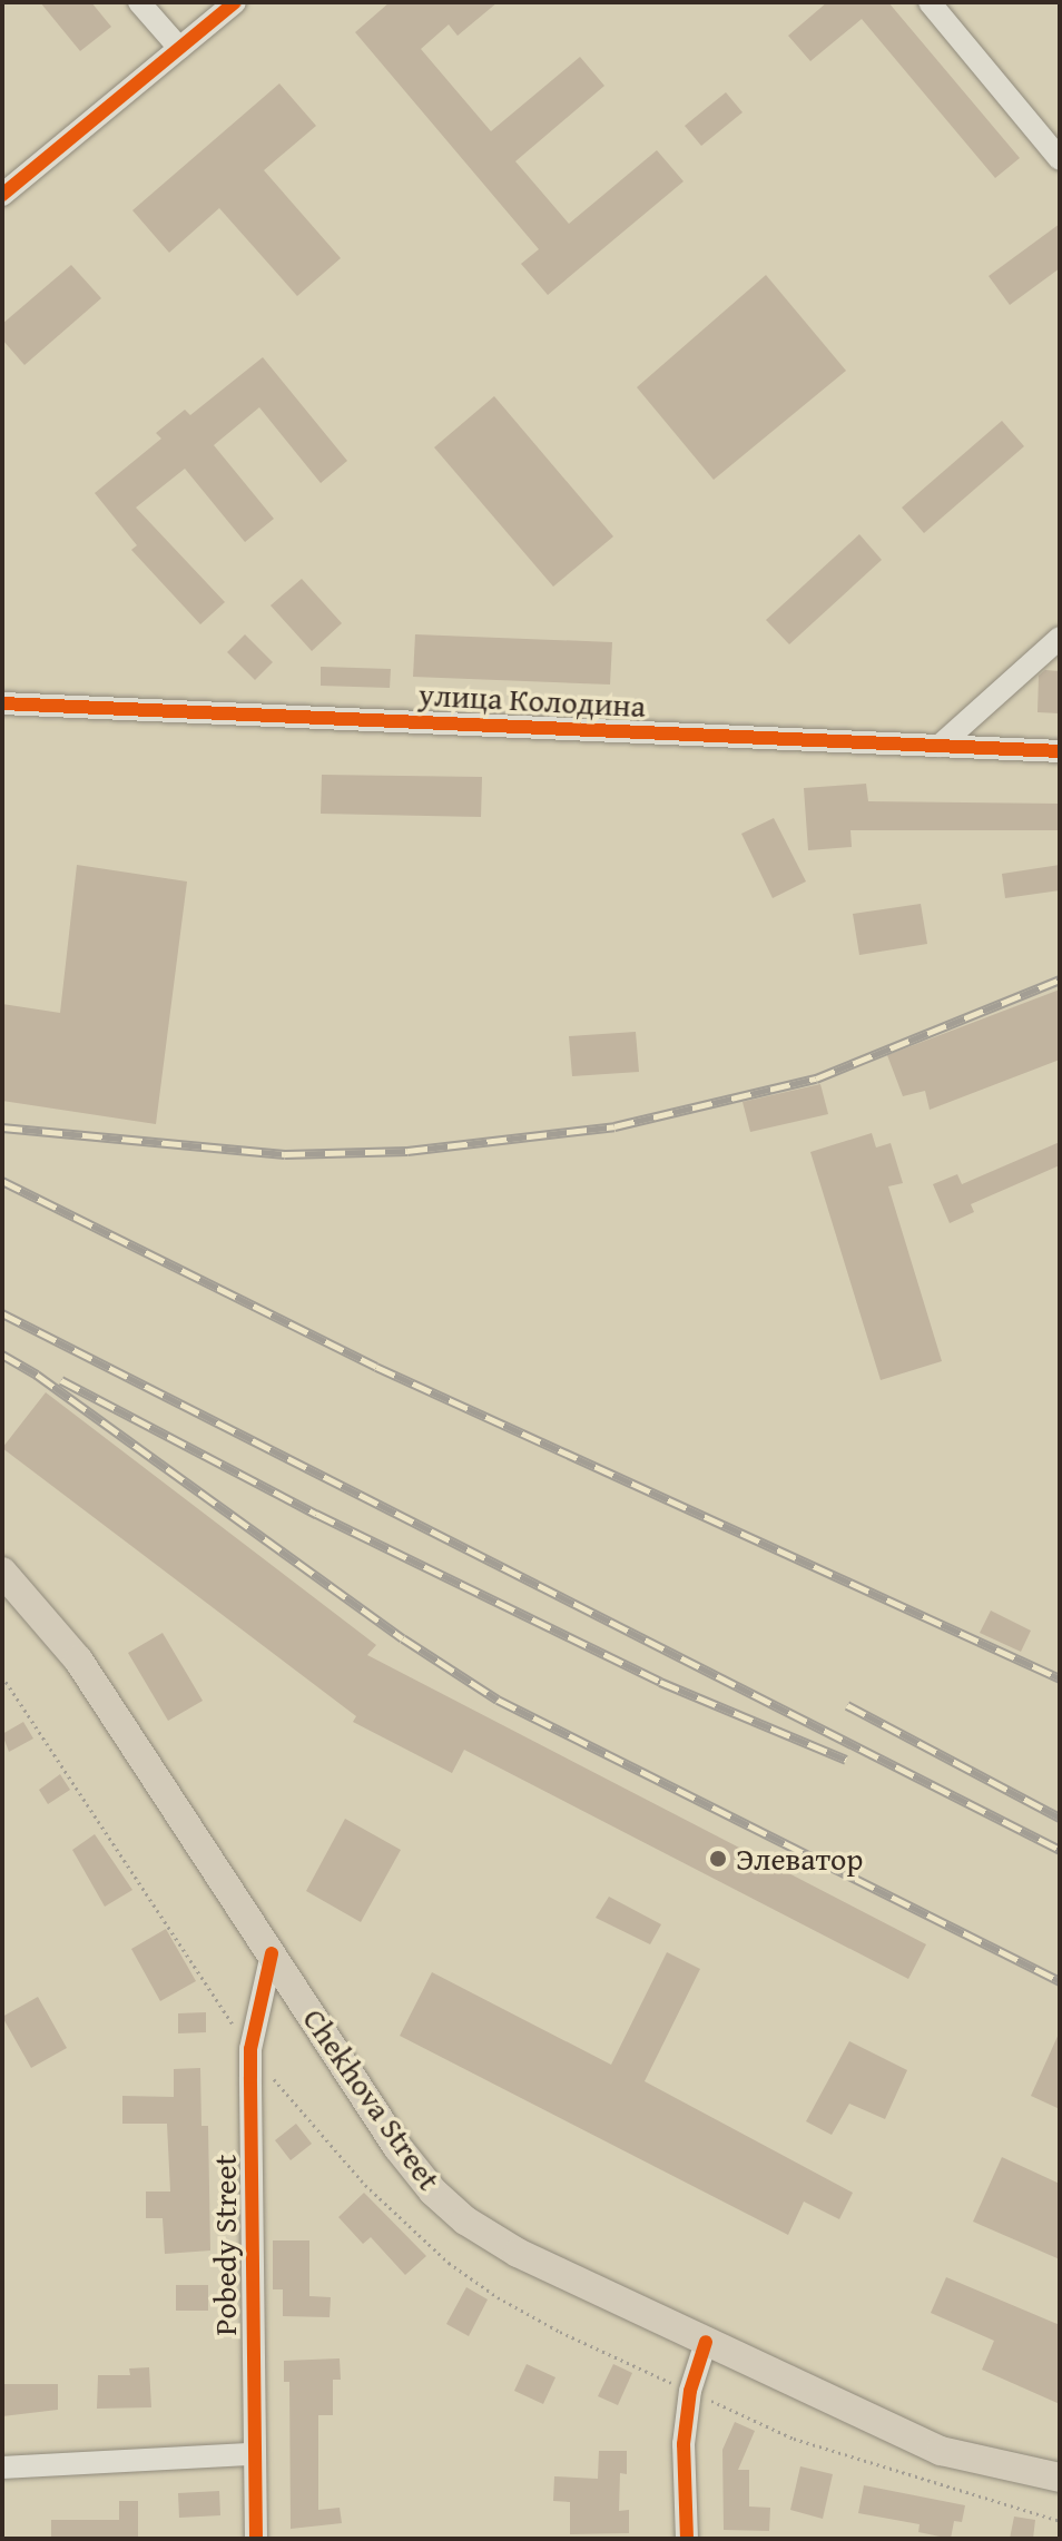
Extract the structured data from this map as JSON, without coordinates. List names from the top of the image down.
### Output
{
  "streets": {
    "main road": ["Chekhova Street"],
    "street": ["улица Колодина", "Pobedy Street"]
  },
  "crossings": [
    ["Chekhova Street", "Pobedy Street"]
  ],
  "places": ["Элеватор"]
}
